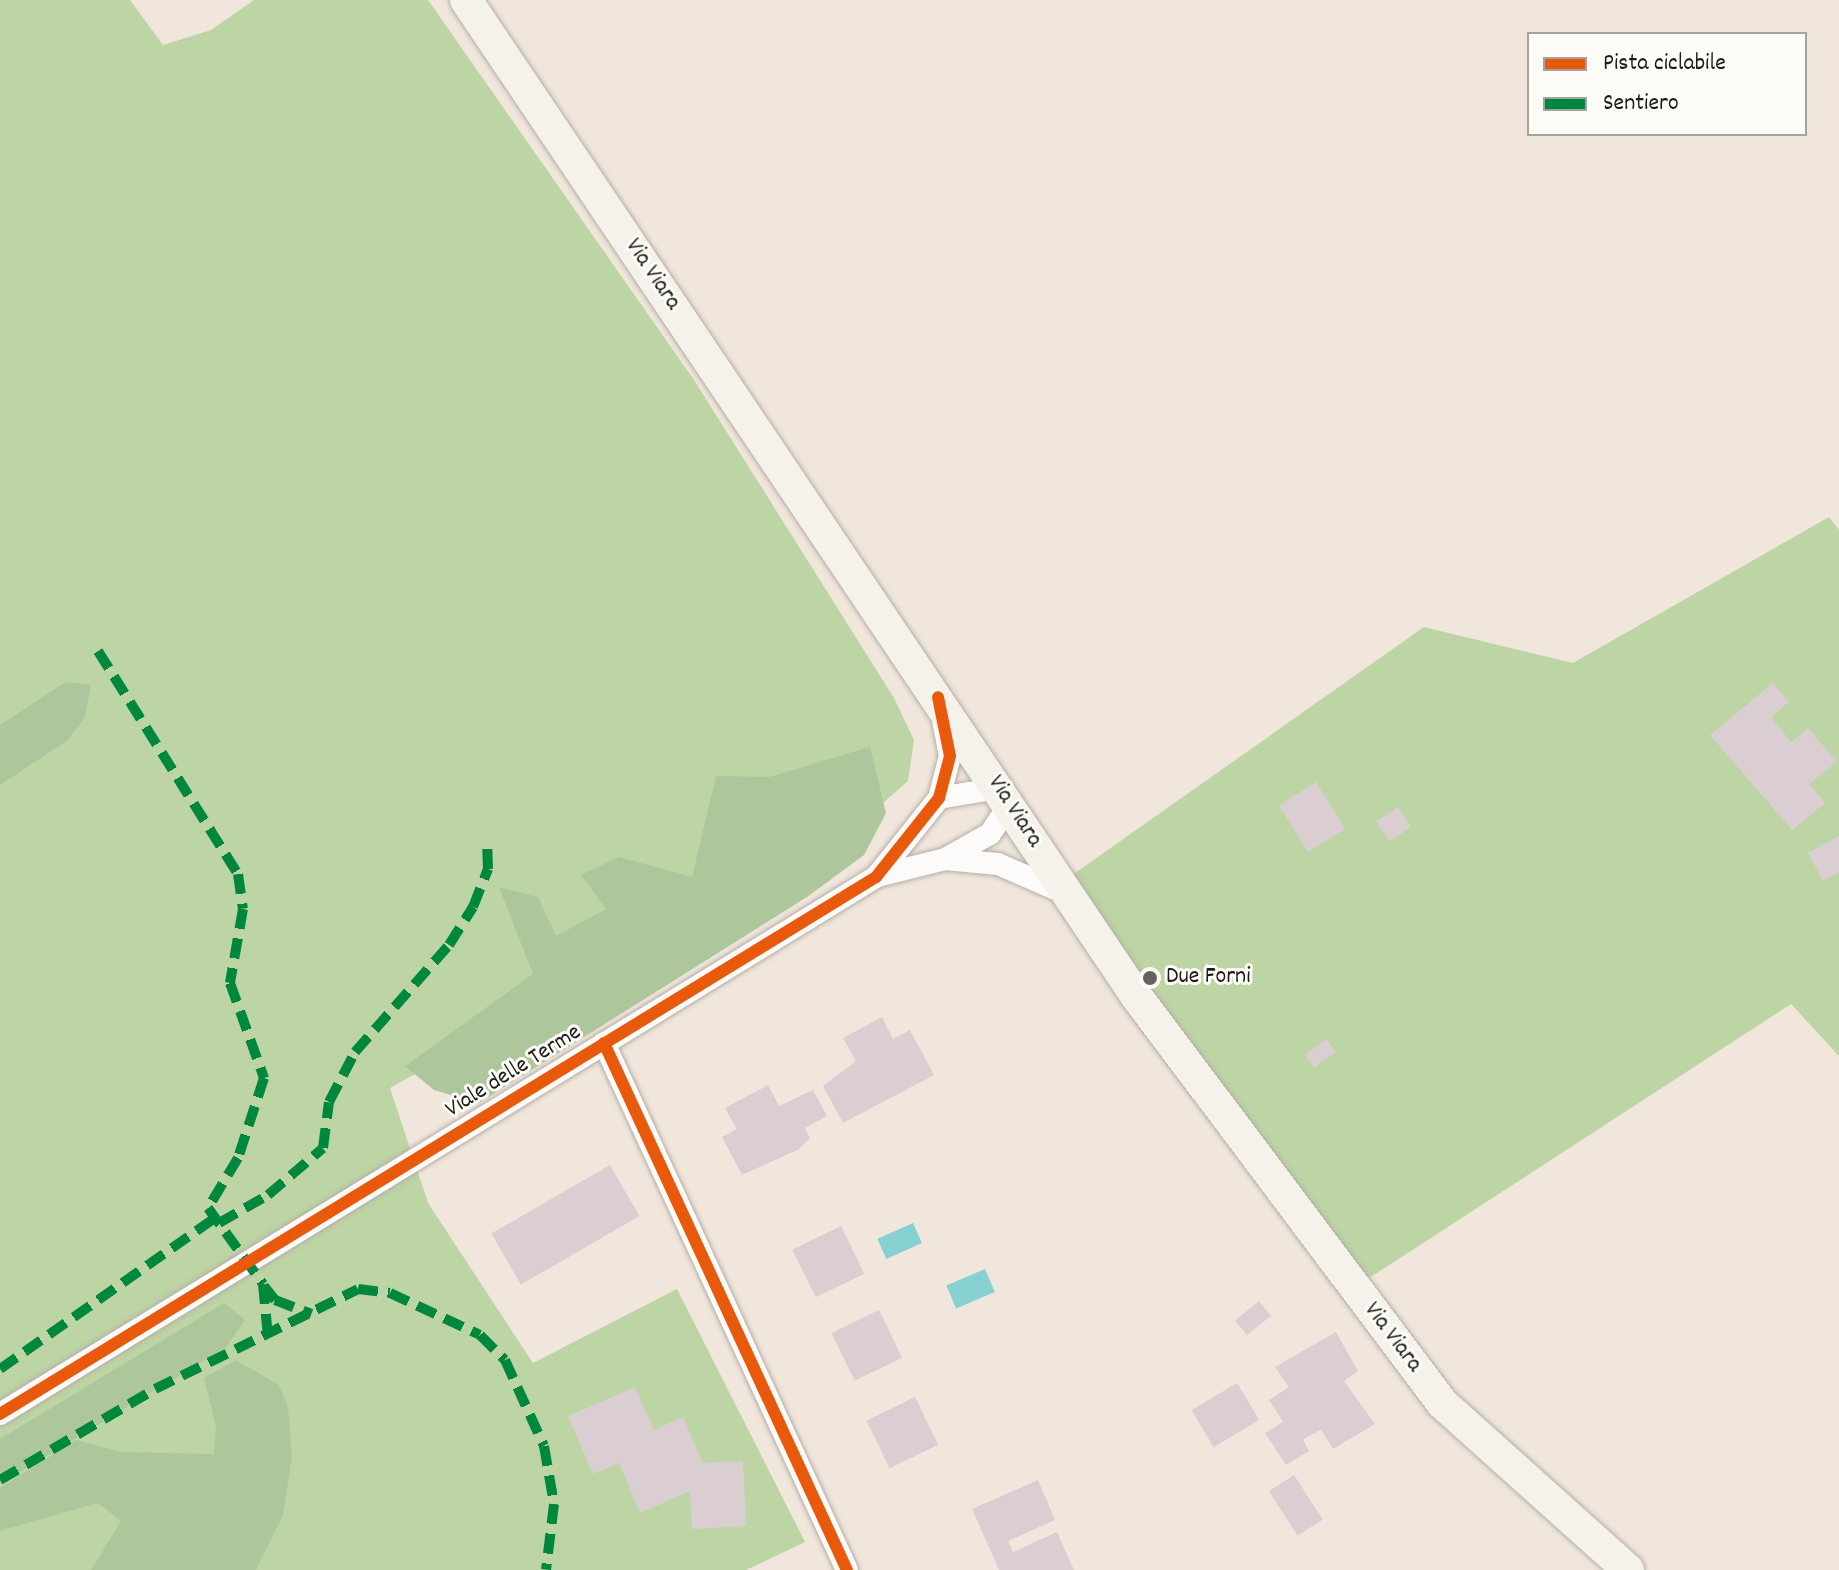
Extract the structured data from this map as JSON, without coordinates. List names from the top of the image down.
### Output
{
  "streets": {
    "main road": ["Via Viara"],
    "street": ["Viale delle Terme"]
  },
  "crossings": [
    ["Via Viara", "Viale delle Terme"]
  ],
  "places": ["Due Forni"],
  "legend": ["Pista ciclabile", "Sentiero"]
}
